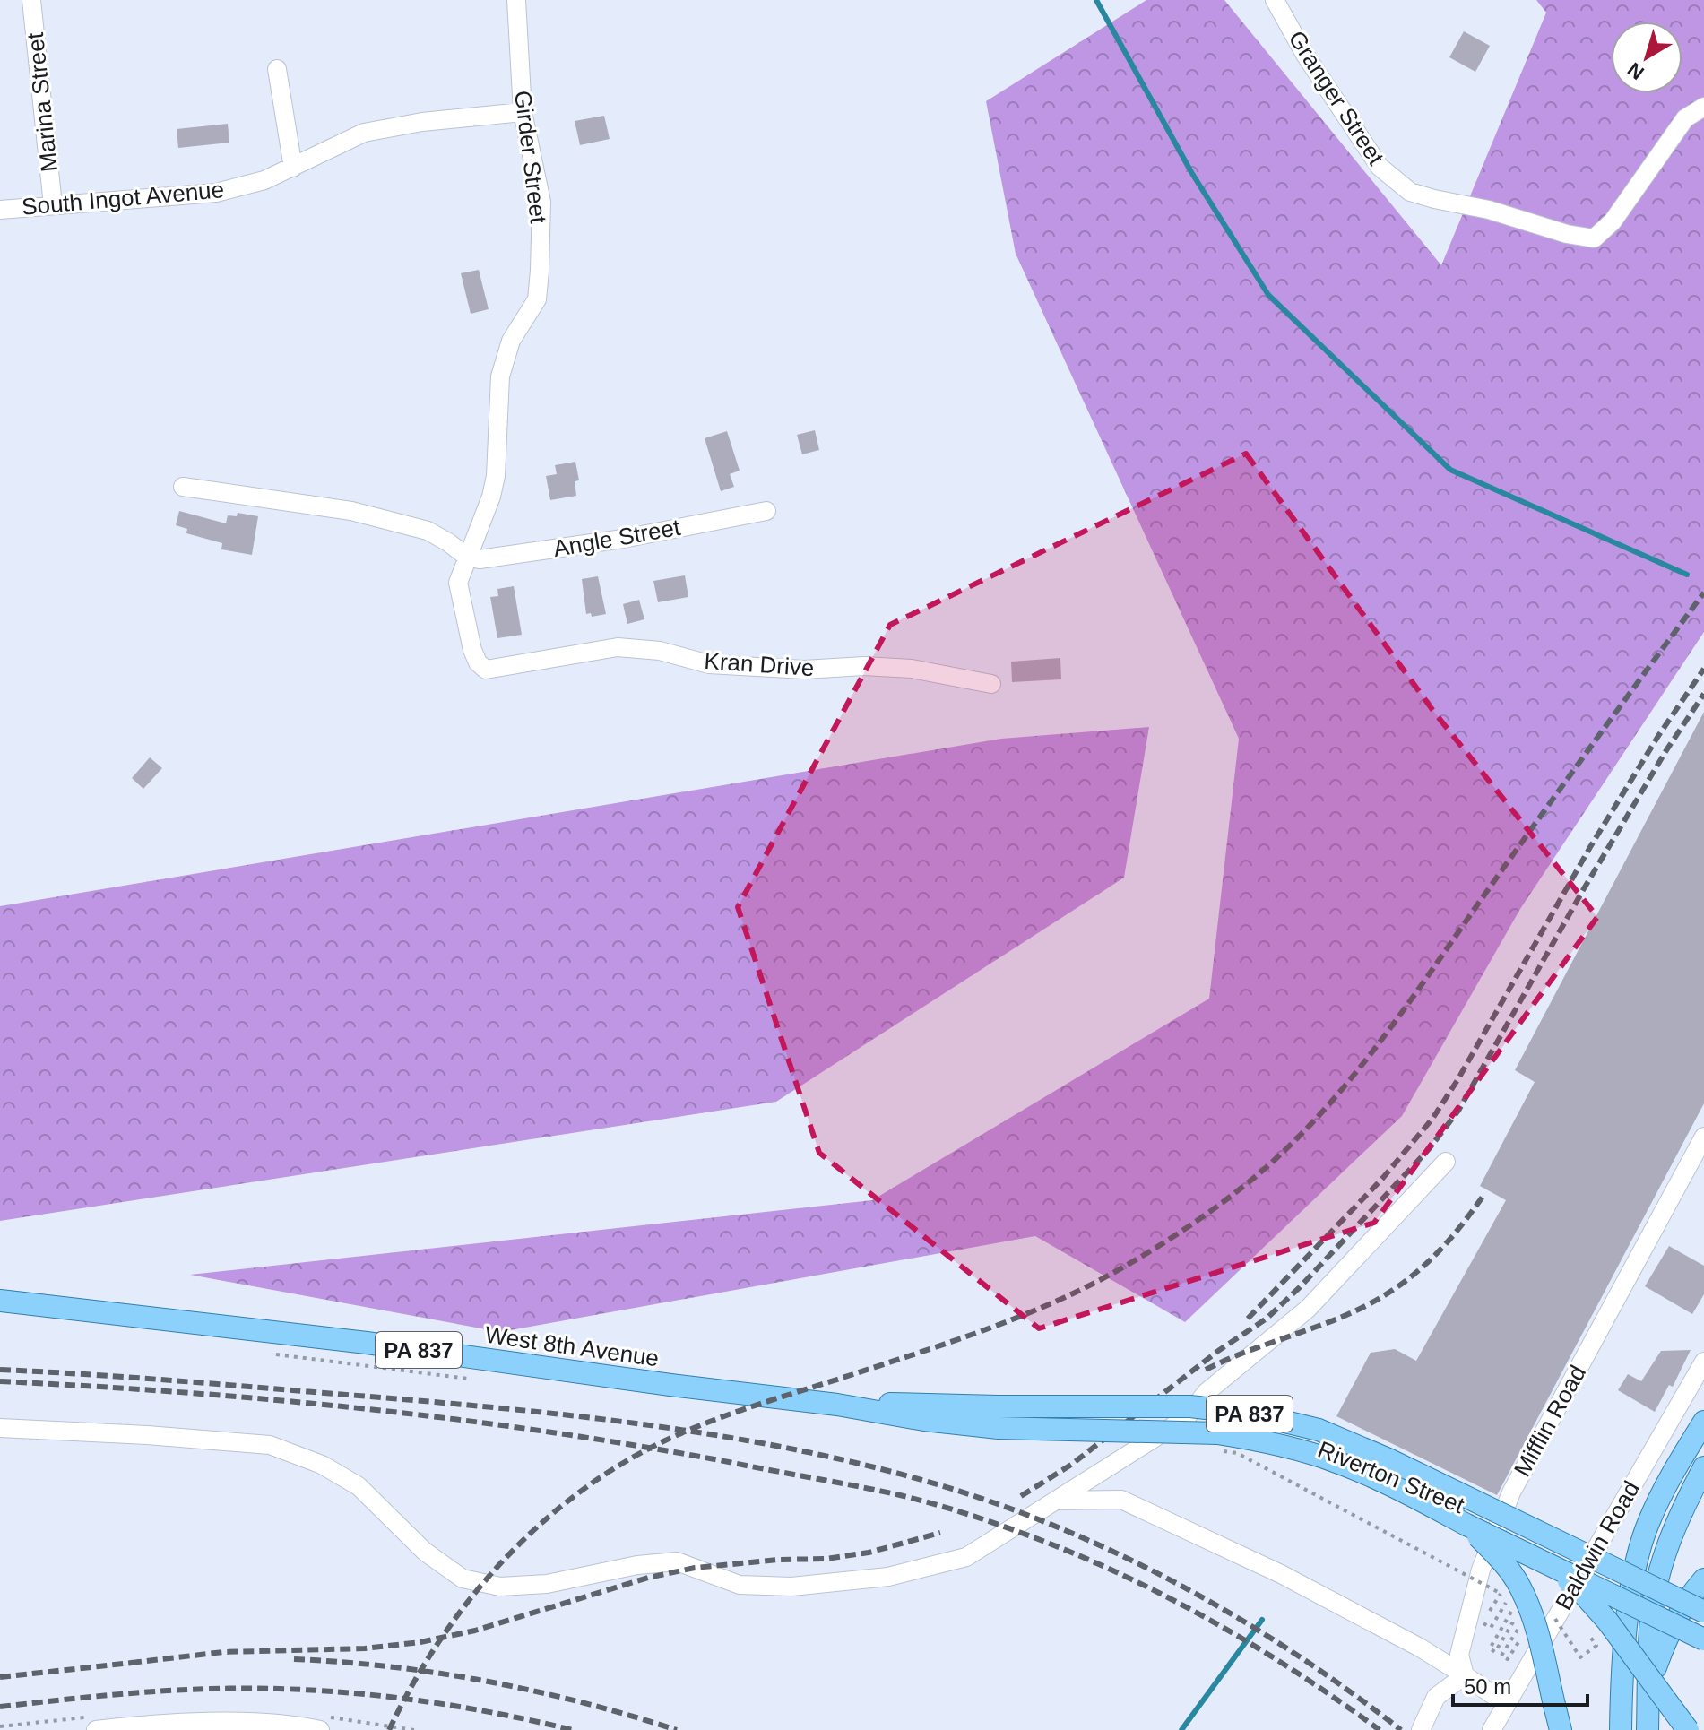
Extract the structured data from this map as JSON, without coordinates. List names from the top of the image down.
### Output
{
  "streets": {
    "main road": ["West 8th Avenue", "PA 837"],
    "street": [
      "Granger Street",
      "Marina Street",
      "Girder Street",
      "South Ingot Avenue",
      "Angle Street",
      "Kran Drive",
      "Mifflin Road",
      "Riverton Street",
      "Baldwin Road"
    ]
  },
  "crossings": [
    ["Marina Street", "South Ingot Avenue"],
    ["Girder Street", "South Ingot Avenue"],
    ["Girder Street", "Angle Street"],
    ["Girder Street", "Kran Drive"],
    ["Angle Street", "Kran Drive"],
    ["West 8th Avenue", "PA 837"],
    ["Mifflin Road", "Riverton Street"],
    ["Riverton Street", "Baldwin Road"]
  ],
  "scale_bar": "50 m",
  "north": "bottom left"
}
